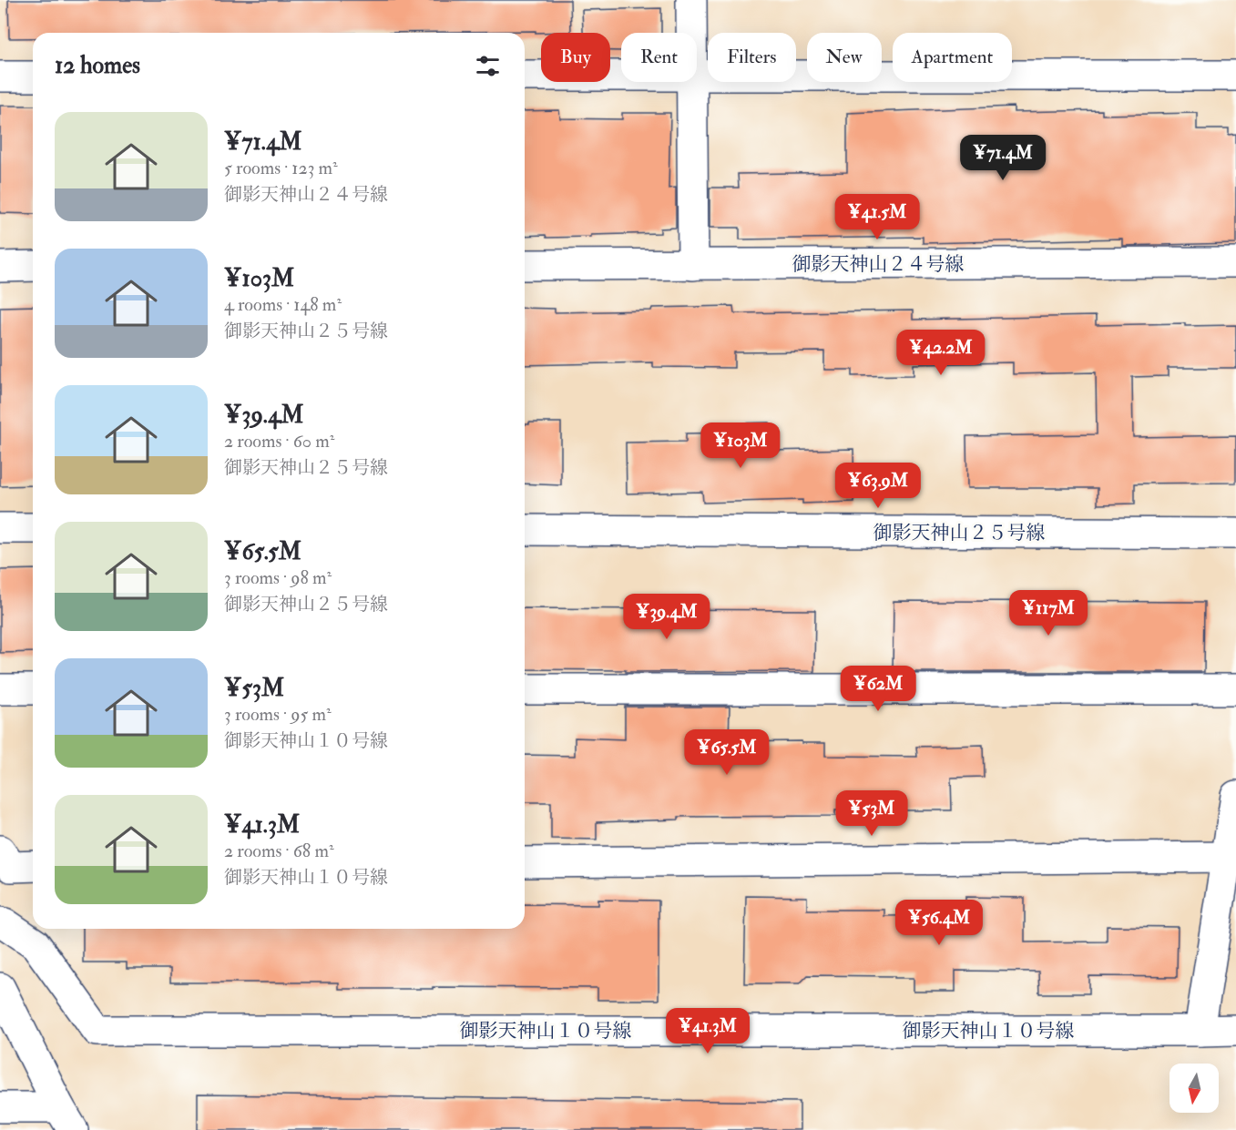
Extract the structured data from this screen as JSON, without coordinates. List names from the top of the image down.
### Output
{
  "streets": {
    "street": ["御影天神山２４号線", "御影天神山２５号線", "御影天神山１０号線"]
  },
  "north": "bottom",
  "page": {
    "chip": [
      "Buy",
      "Rent",
      "Filters",
      "New",
      "Apartment"
    ],
    "heading": "12 homes",
    "list": [
      {
        "name": "¥71.4M",
        "note": "5 rooms · 123 m² · 御影天神山２４号線"
      },
      {
        "name": "¥103M",
        "note": "4 rooms · 148 m² · 御影天神山２５号線"
      },
      {
        "name": "¥39.4M",
        "note": "2 rooms · 60 m² · 御影天神山２５号線"
      },
      {
        "name": "¥65.5M",
        "note": "3 rooms · 98 m² · 御影天神山２５号線"
      },
      {
        "name": "¥53M",
        "note": "3 rooms · 95 m² · 御影天神山１０号線"
      },
      {
        "name": "¥41.3M",
        "note": "2 rooms · 68 m² · 御影天神山１０号線"
      }
    ],
    "price": [
      "¥71.4M",
      "¥41.5M",
      "¥42.2M",
      "¥103M",
      "¥63.9M",
      "¥117M",
      "¥39.4M",
      "¥62M",
      "¥65.5M",
      "¥53M",
      "¥56.4M",
      "¥41.3M"
    ]
  }
}
